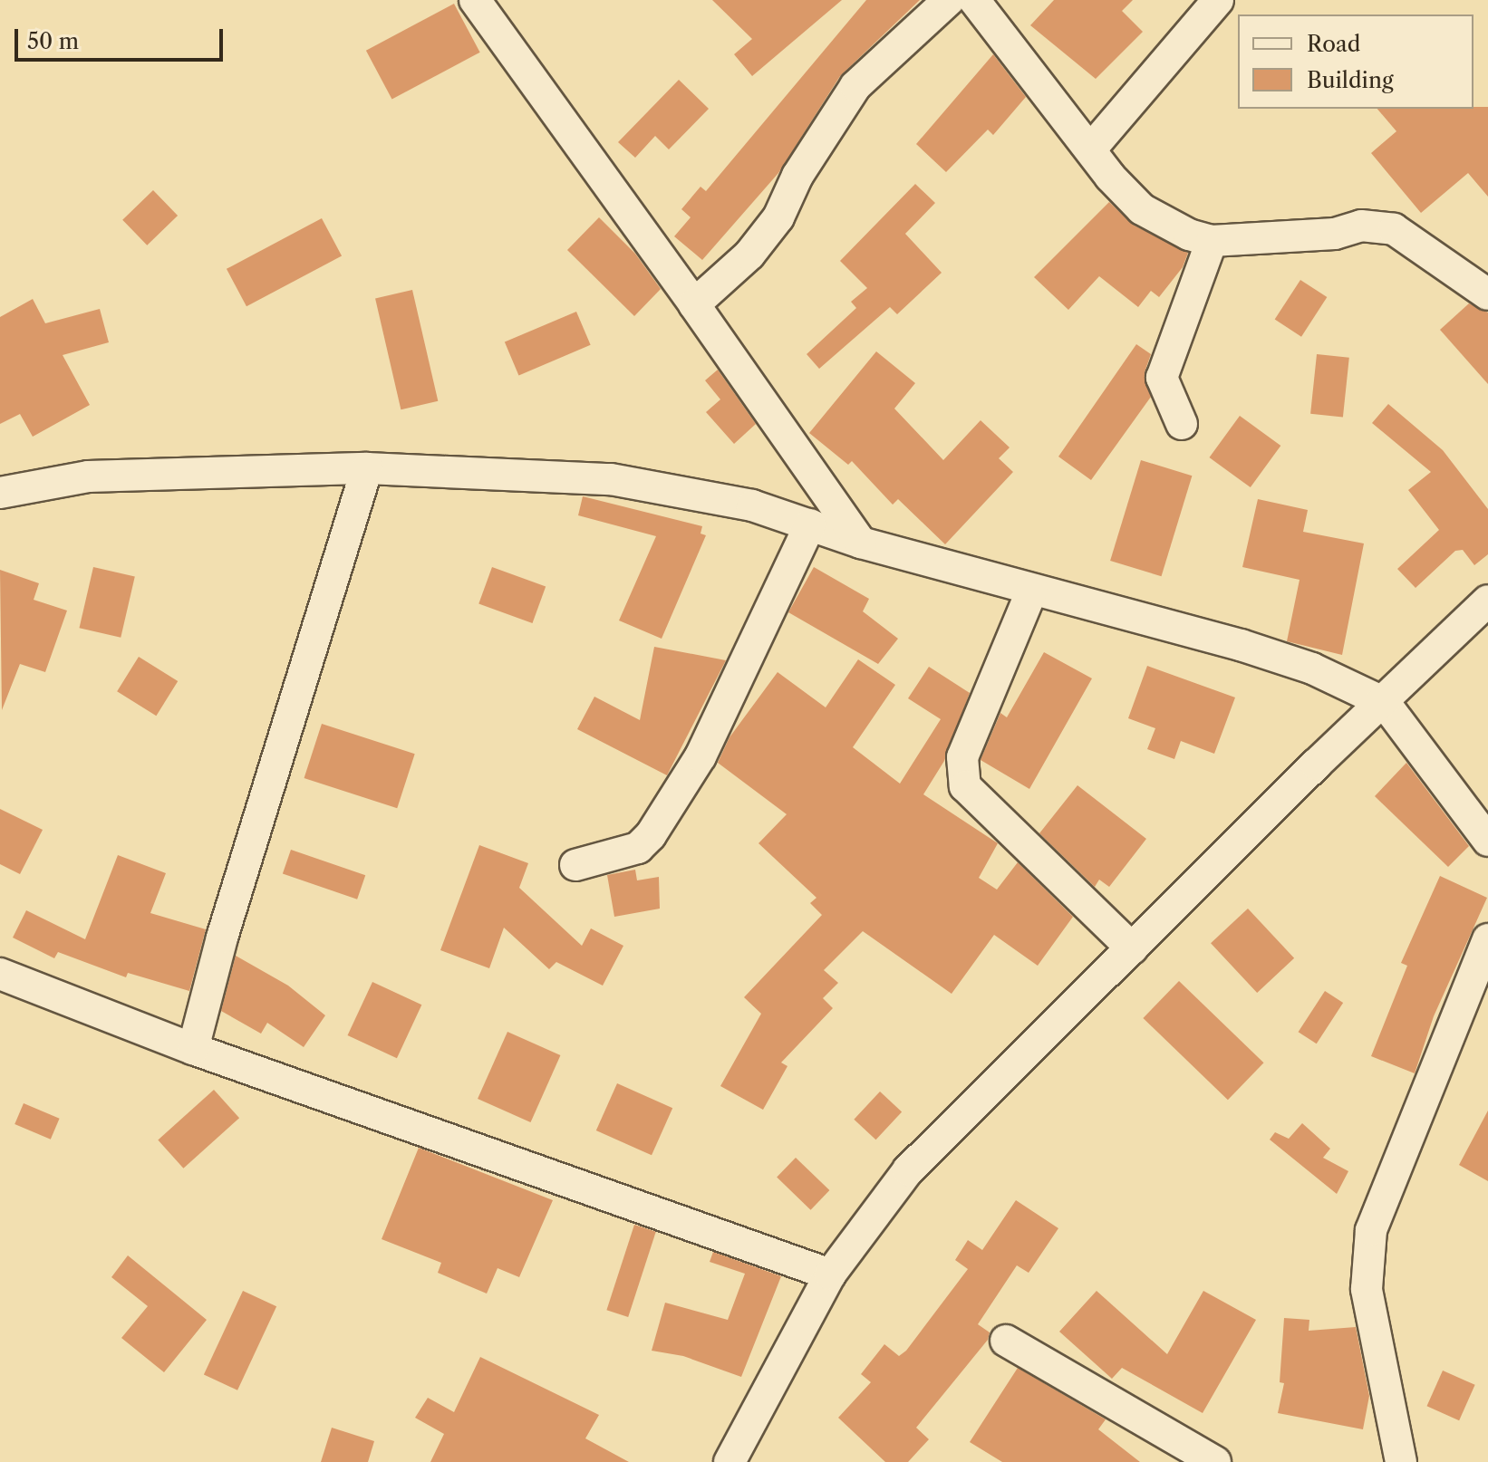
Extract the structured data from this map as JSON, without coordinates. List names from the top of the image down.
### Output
{
  "legend": ["Road", "Building"],
  "scale_bar": "50 m"
}
